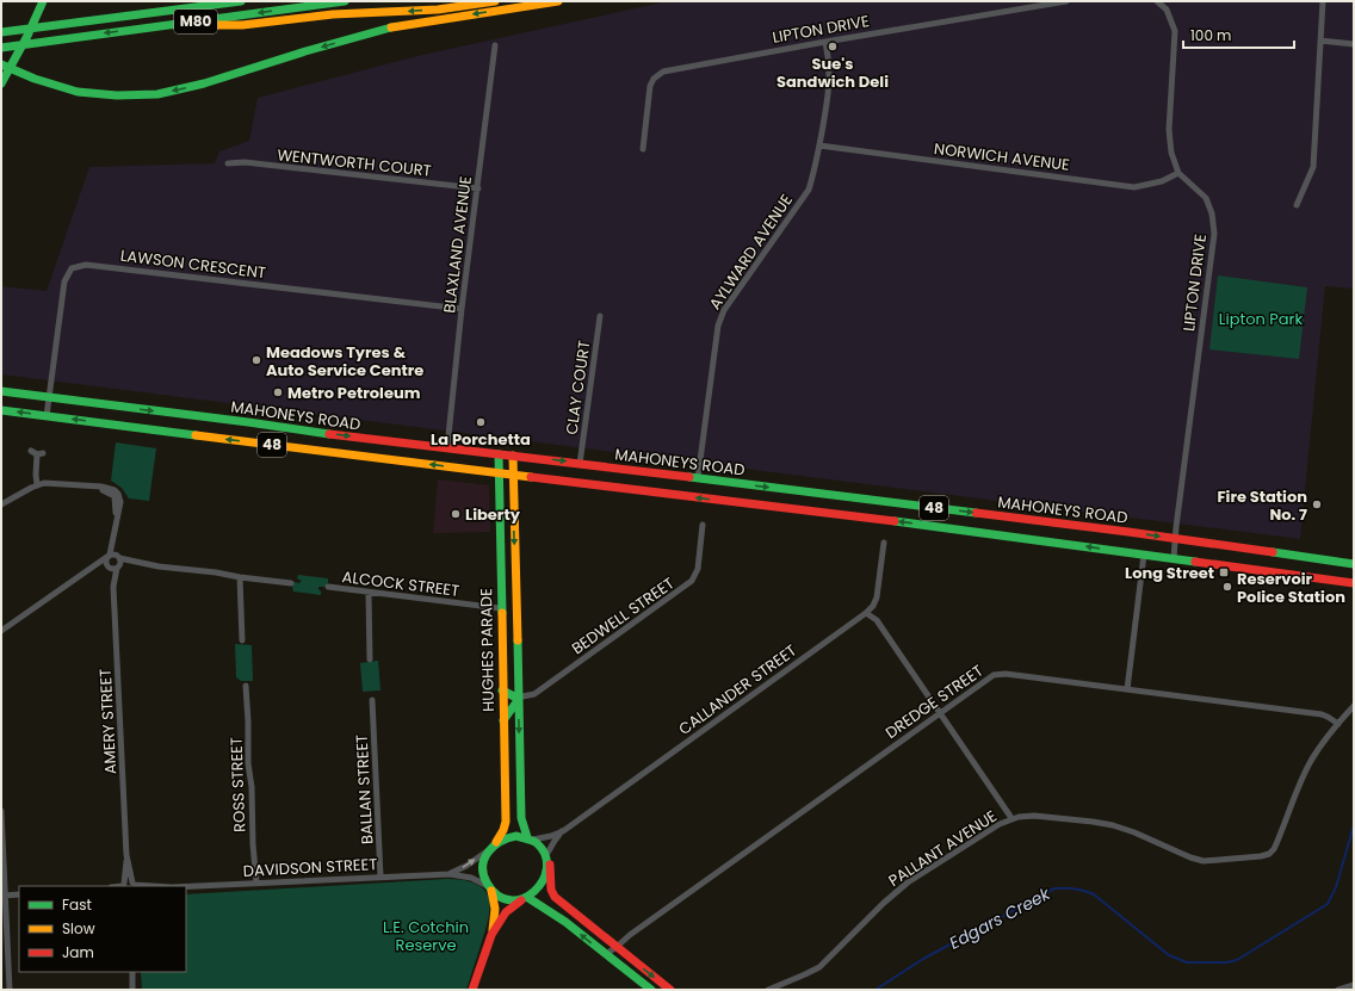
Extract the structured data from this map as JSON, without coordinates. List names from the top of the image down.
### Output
{
  "streets": {
    "main road": [
      "M80",
      "MAHONEYS ROAD",
      "48",
      "HUGHES PARADE"
    ],
    "street": [
      "LIPTON DRIVE",
      "NORWICH AVENUE",
      "WENTWORTH COURT",
      "BLAXLAND AVENUE",
      "AYLWARD AVENUE",
      "LAWSON CRESCENT",
      "CLAY COURT",
      "ALCOCK STREET",
      "BEDWELL STREET",
      "CALLANDER STREET",
      "DREDGE STREET",
      "AMERY STREET",
      "ROSS STREET",
      "BALLAN STREET",
      "PALLANT AVENUE",
      "DAVIDSON STREET"
    ]
  },
  "crossings": [
    ["LIPTON DRIVE", "NORWICH AVENUE"],
    ["LIPTON DRIVE", "AYLWARD AVENUE"],
    ["LIPTON DRIVE", "MAHONEYS ROAD"],
    ["NORWICH AVENUE", "AYLWARD AVENUE"],
    ["WENTWORTH COURT", "BLAXLAND AVENUE"],
    ["BLAXLAND AVENUE", "LAWSON CRESCENT"],
    ["BLAXLAND AVENUE", "MAHONEYS ROAD"],
    ["AYLWARD AVENUE", "MAHONEYS ROAD"],
    ["LAWSON CRESCENT", "MAHONEYS ROAD"],
    ["CLAY COURT", "MAHONEYS ROAD"],
    ["MAHONEYS ROAD", "HUGHES PARADE"],
    ["ALCOCK STREET", "HUGHES PARADE"],
    ["BEDWELL STREET", "HUGHES PARADE"],
    ["HUGHES PARADE", "CALLANDER STREET"],
    ["HUGHES PARADE", "DAVIDSON STREET"],
    ["CALLANDER STREET", "DAVIDSON STREET"],
    ["DREDGE STREET", "PALLANT AVENUE"],
    ["AMERY STREET", "DAVIDSON STREET"],
    ["ROSS STREET", "DAVIDSON STREET"],
    ["BALLAN STREET", "DAVIDSON STREET"]
  ],
  "water": ["Edgars Creek"],
  "parks": ["Lipton Park", "L.E. Cotchin Reserve"],
  "places": {
    "other": [
      "Sue's Sandwich Deli",
      "Meadows Tyres & Auto Service Centre",
      "Metro Petroleum",
      "La Porchetta",
      "Fire Station No. 7",
      "Liberty",
      "Reservoir Police Station"
    ],
    "transit": ["Long Street"]
  },
  "legend": ["Fast", "Slow", "Jam"],
  "scale_bar": "100 m"
}
